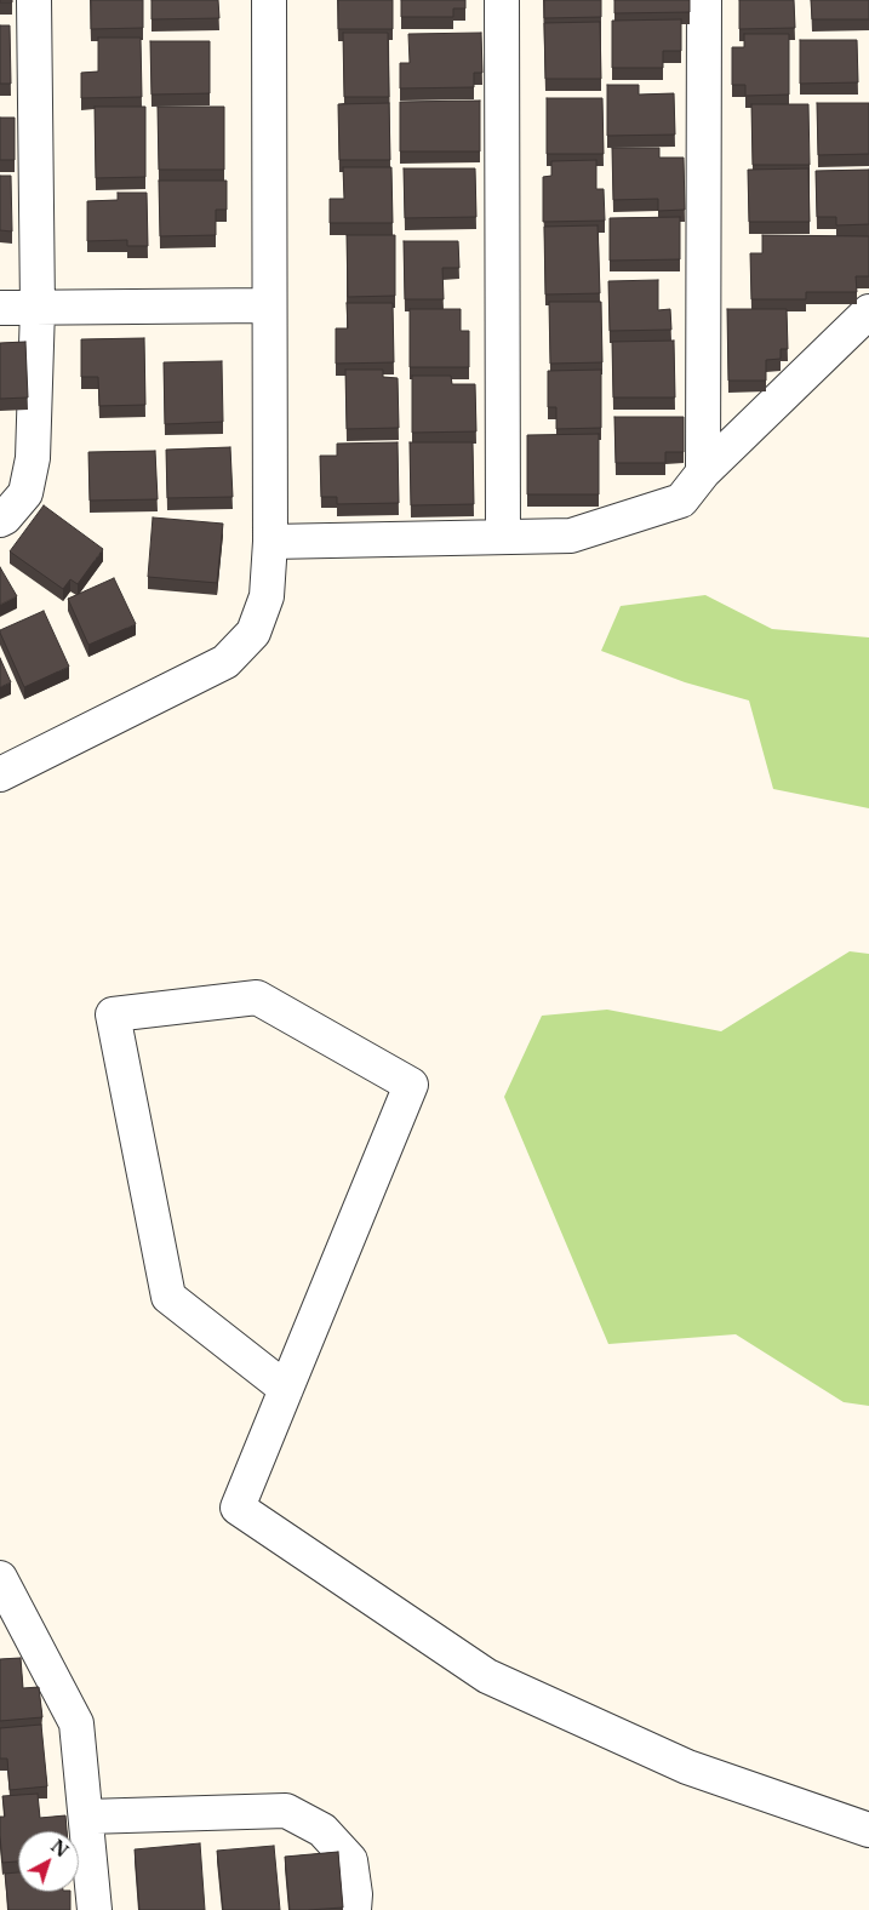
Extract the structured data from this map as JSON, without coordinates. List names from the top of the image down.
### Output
{
  "north": "top right"
}
